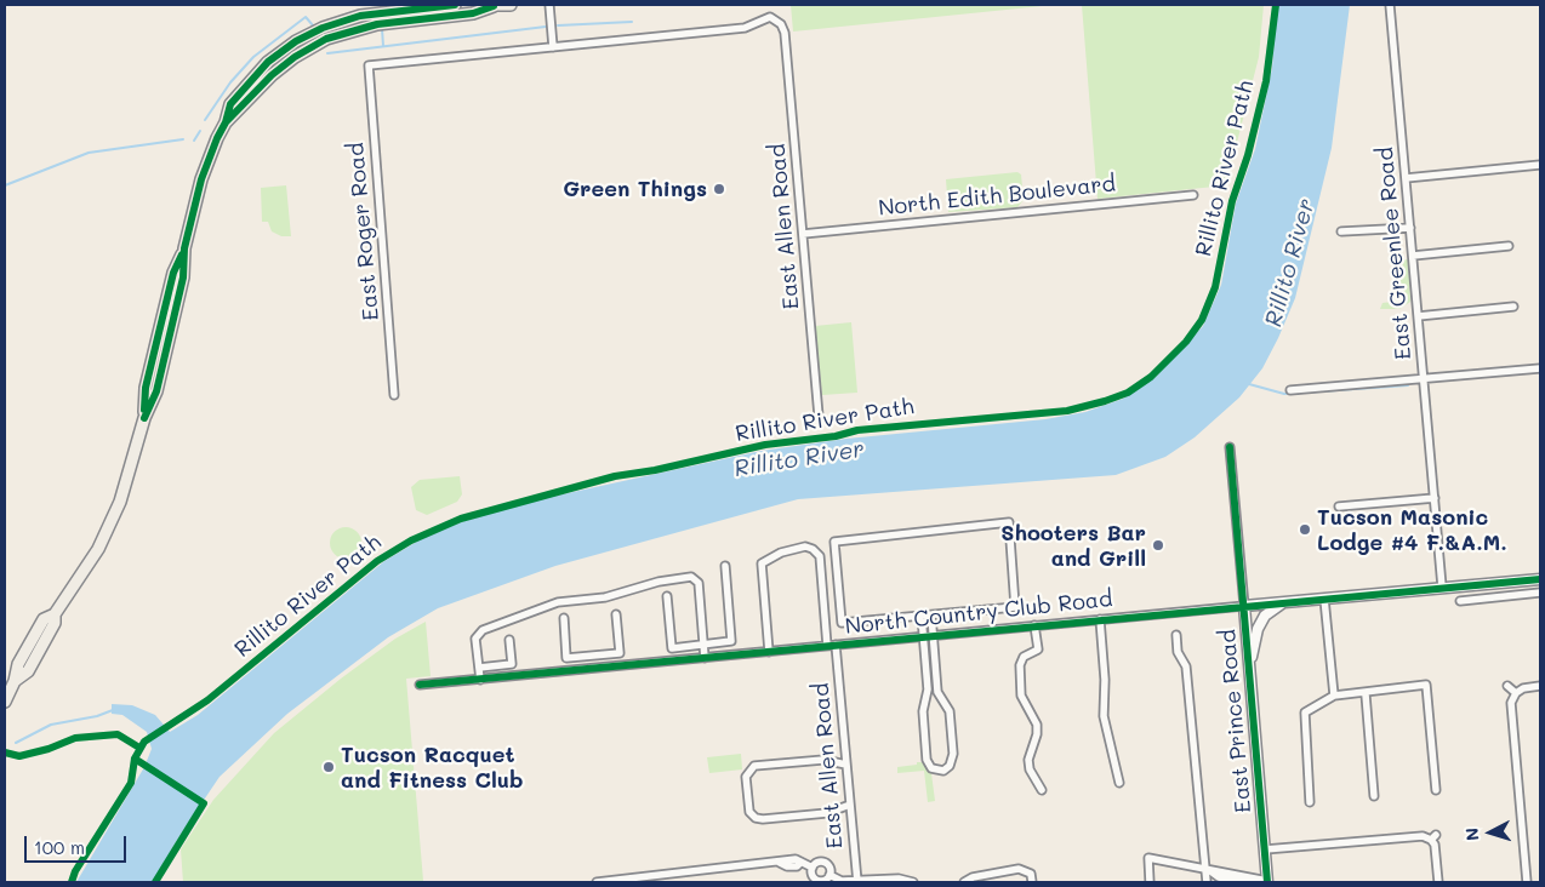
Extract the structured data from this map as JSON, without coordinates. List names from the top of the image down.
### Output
{
  "streets": {
    "main road": ["North Country Club Road", "East Prince Road"],
    "street": [
      "North Edith Boulevard",
      "East Allen Road",
      "East Roger Road",
      "East Greenlee Road"
    ],
    "cycle path": ["Rillito River Path"]
  },
  "crossings": [
    ["North Edith Boulevard", "East Allen Road"],
    ["East Allen Road", "East Roger Road"],
    ["East Allen Road", "North Country Club Road"],
    ["East Greenlee Road", "North Country Club Road"],
    ["North Country Club Road", "East Prince Road"]
  ],
  "water": ["Rillito River"],
  "places": [
    "Green Things",
    "Tucson Masonic Lodge #4 F.&A.M.",
    "Shooters Bar and Grill",
    "Tucson Racquet and Fitness Club"
  ],
  "scale_bar": "100 m",
  "north": "left"
}
